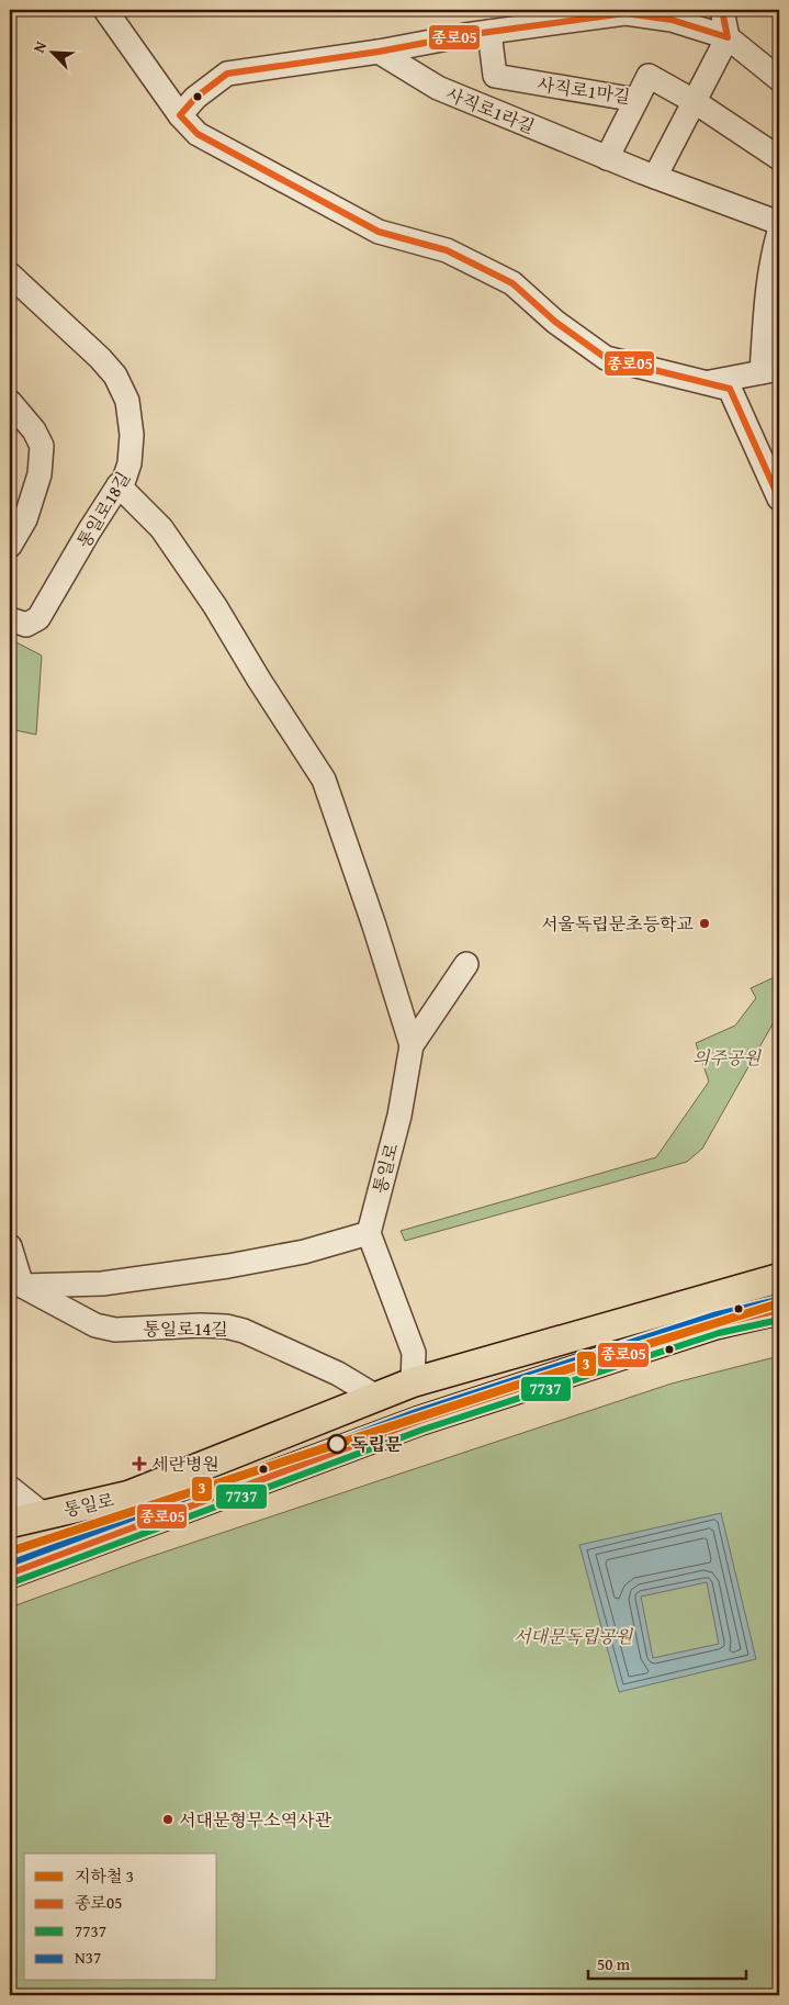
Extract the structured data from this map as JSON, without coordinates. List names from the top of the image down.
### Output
{
  "streets": {
    "main road": ["통일로"],
    "street": [
      "사직로1마길",
      "사직로1라길",
      "통일로18길",
      "통일로14길"
    ]
  },
  "crossings": [
    ["통일로", "통일로14길"]
  ],
  "parks": ["의주공원", "서대문독립공원"],
  "places": {
    "other": ["서울독립문초등학교", "독립문", "서대문형무소역사관"],
    "health": ["세란병원"]
  },
  "lines": [
    "transit line 종로05",
    "transit line N37",
    "metro line 3",
    "transit line 7737"
  ],
  "legend": [
    "지하철 3",
    "종로05",
    "7737",
    "N37"
  ],
  "scale_bar": "50 m",
  "north": "top left"
}
